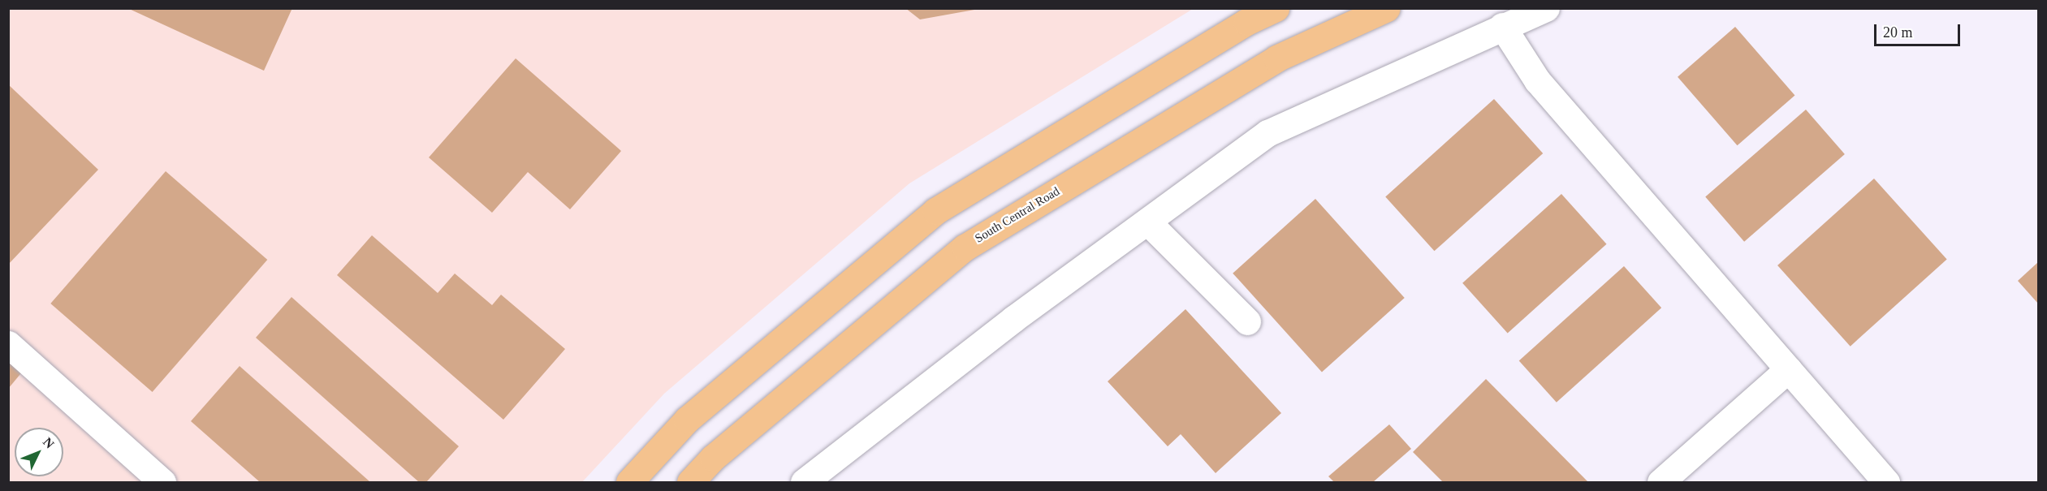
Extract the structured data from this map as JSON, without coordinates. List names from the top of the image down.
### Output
{
  "streets": {
    "main road": ["South Central Road"]
  },
  "scale_bar": "20 m",
  "north": "top right"
}
